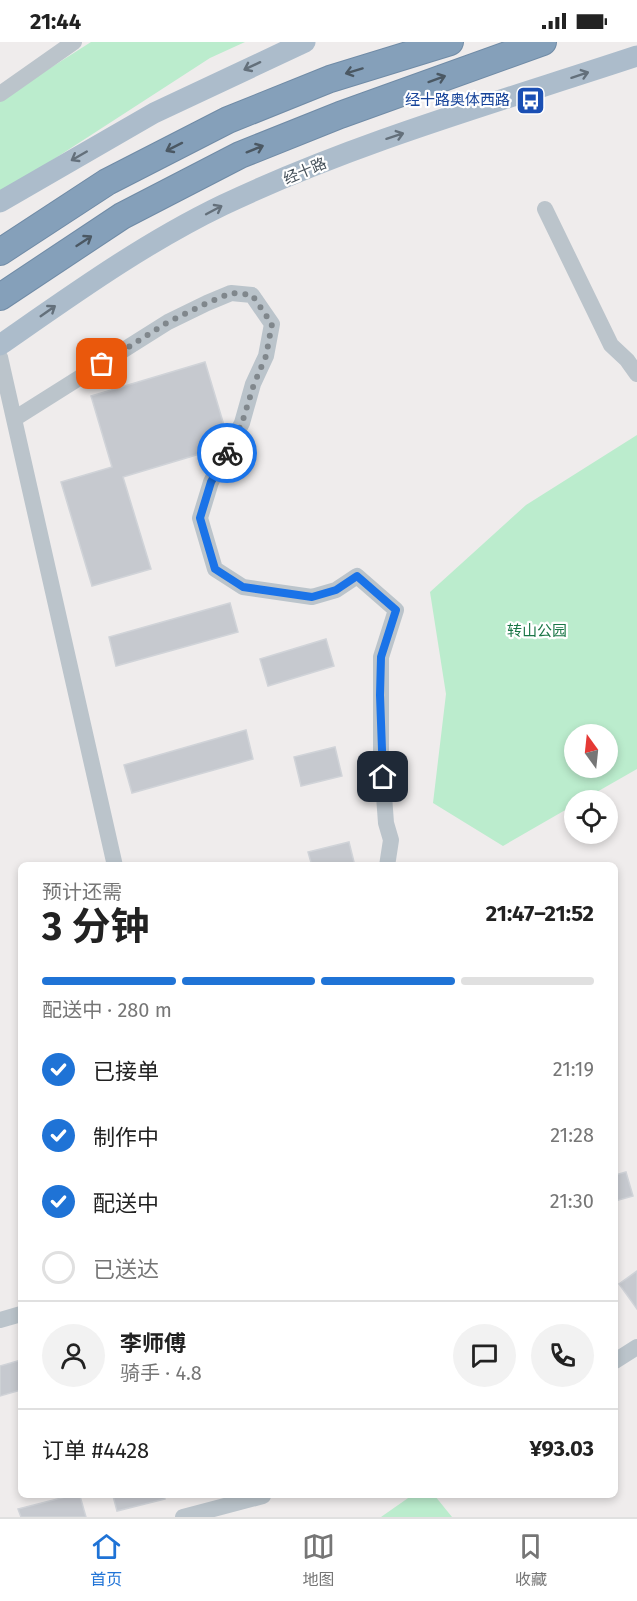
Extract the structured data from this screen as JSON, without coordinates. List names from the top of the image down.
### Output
{
  "streets": {
    "main road": ["经十路"]
  },
  "parks": ["转山公园"],
  "places": {
    "bus stop": ["经十路奥体西路"]
  },
  "north": "top",
  "page": {
    "status": "21:44",
    "heading": ["3 分钟", "预计还需", "21:47–21:52"],
    "panel": [
      "李师傅",
      "骑手 · 4.8",
      "订单 #4428",
      "¥93.03"
    ],
    "bar": "配送中 · 280 m",
    "list": [
      ["已接单", "21:19"],
      ["制作中", "21:28"],
      ["配送中", "21:30"],
      "已送达"
    ],
    "tabs": ["首页", "地图", "收藏"]
  }
}
